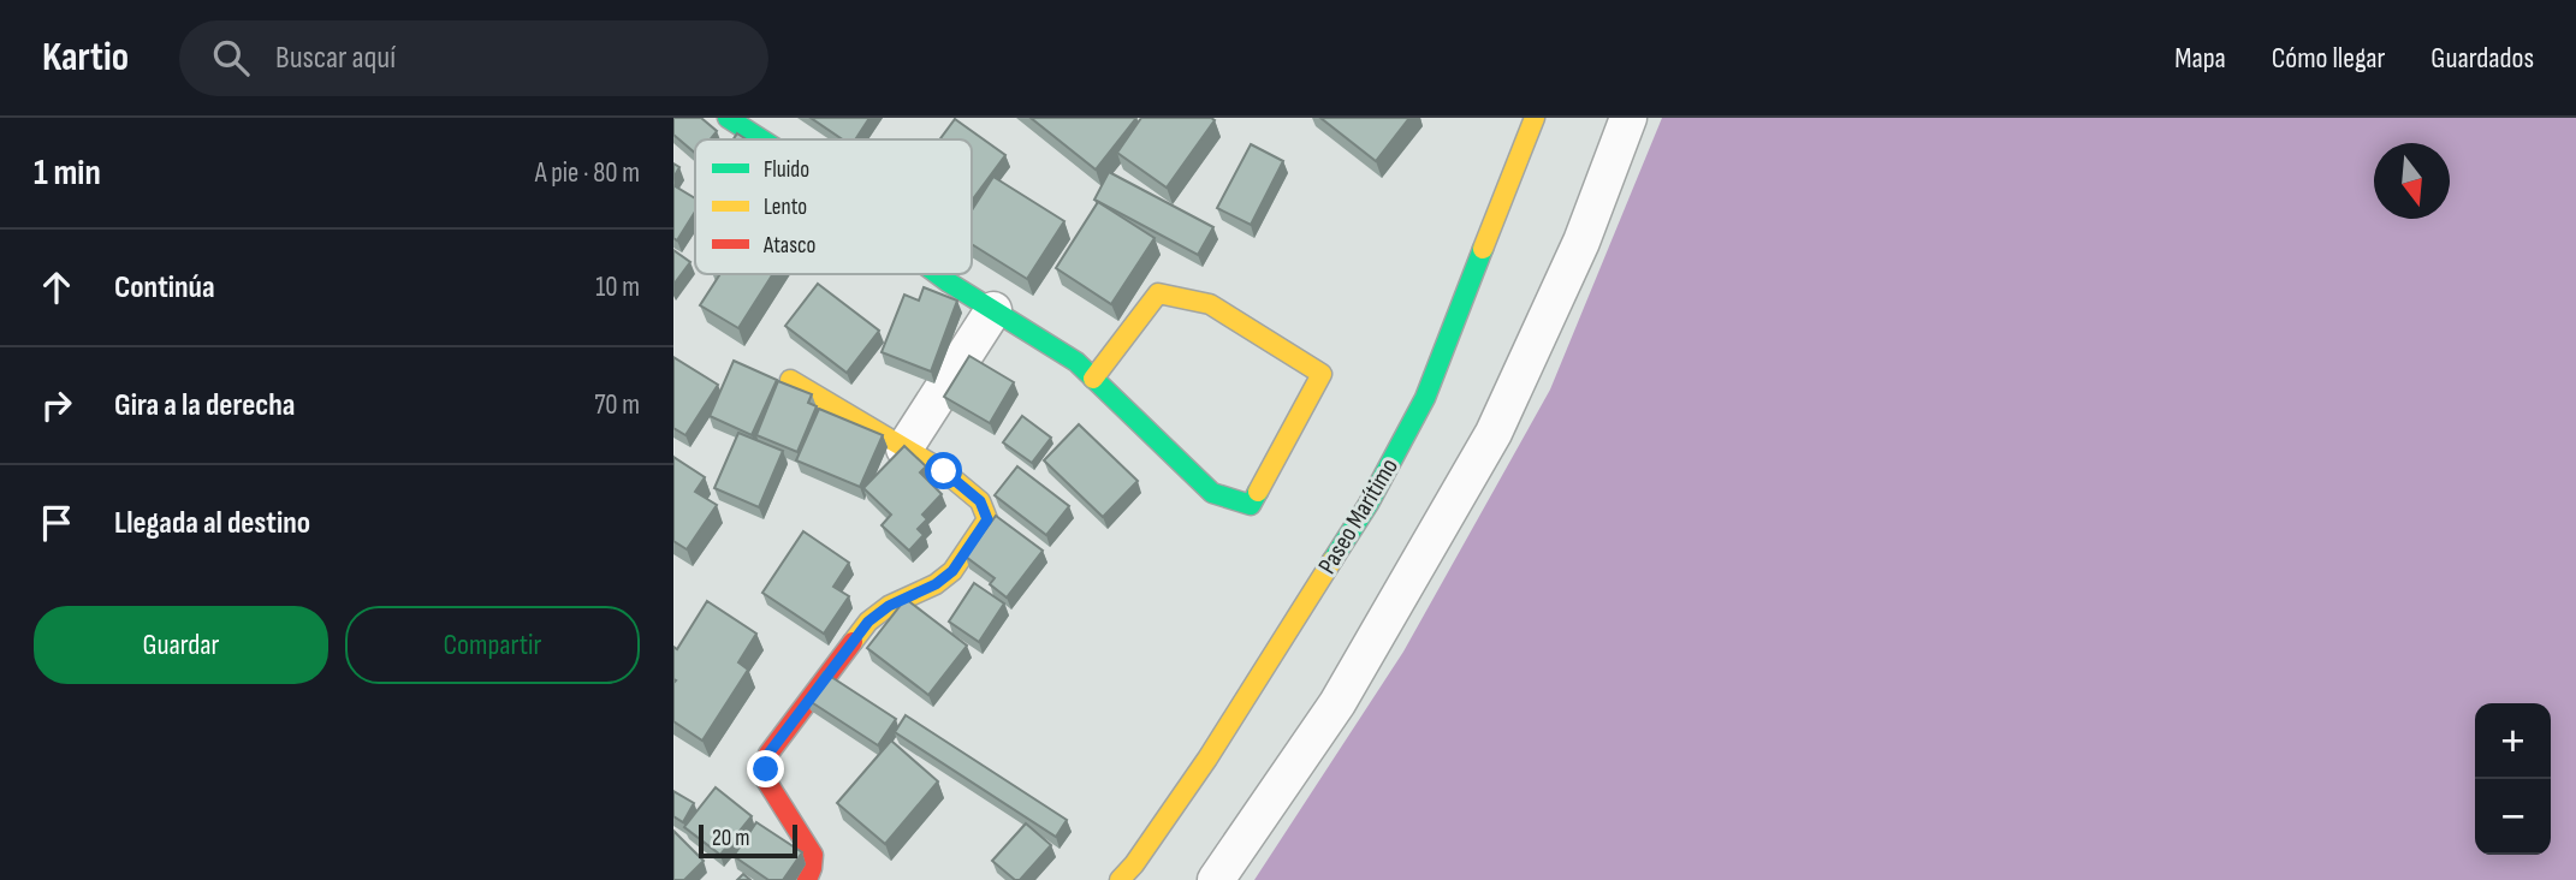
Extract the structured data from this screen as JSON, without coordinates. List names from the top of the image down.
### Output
{
  "streets": {
    "street": ["Paseo Marítimo"]
  },
  "legend": ["Fluido", "Lento", "Atasco"],
  "scale_bar": "20 m",
  "north": "bottom",
  "page": {
    "header": "Kartio",
    "search": "Buscar aquí",
    "nav": ["Mapa", "Cómo llegar", "Guardados"],
    "heading": ["1 min", "A pie · 80 m"],
    "list": [
      ["Continúa", "10 m"],
      ["Gira a la derecha", "70 m"],
      "Llegada al destino"
    ],
    "buttons": ["Guardar", "Compartir"],
    "map_buttons": ["+", "−"],
    "scale": "20 m"
  }
}
